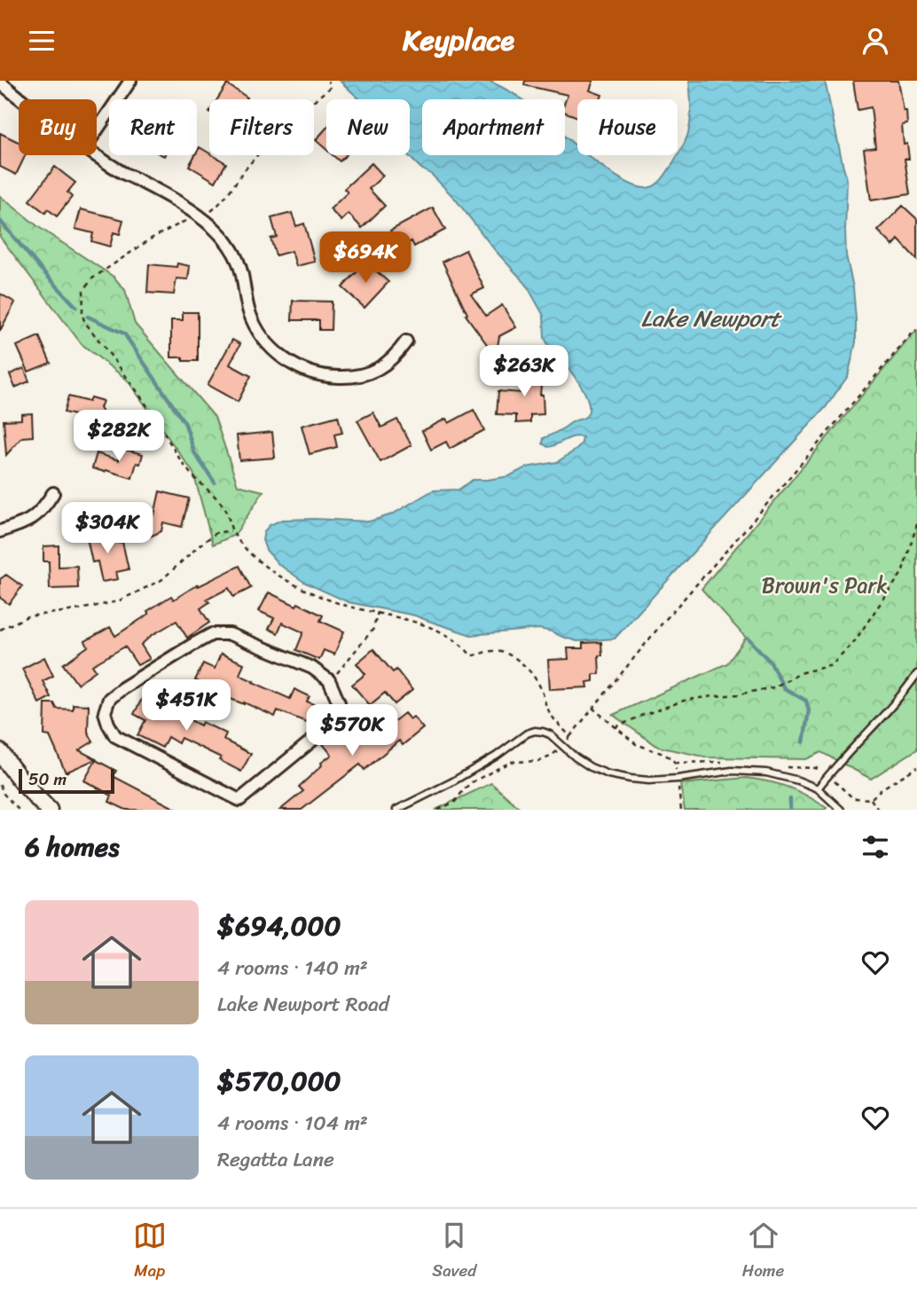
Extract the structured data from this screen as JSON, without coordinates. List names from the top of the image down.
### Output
{
  "water": ["Lake Newport"],
  "parks": ["Brown's Park"],
  "scale_bar": "50 m",
  "page": {
    "header": "Keyplace",
    "chip": [
      "Buy",
      "Rent",
      "Filters",
      "New",
      "Apartment",
      "House"
    ],
    "price": [
      "$694K",
      "$263K",
      "$282K",
      "$304K",
      "$451K",
      "$570K"
    ],
    "scale": "50 m",
    "heading": "6 homes",
    "list": [
      {
        "name": "$694,000",
        "note": "4 rooms · 140 m² · Lake Newport Road"
      },
      {
        "name": "$570,000",
        "note": "4 rooms · 104 m² · Regatta Lane"
      }
    ],
    "tabs": ["Map", "Saved", "Home"]
  }
}
